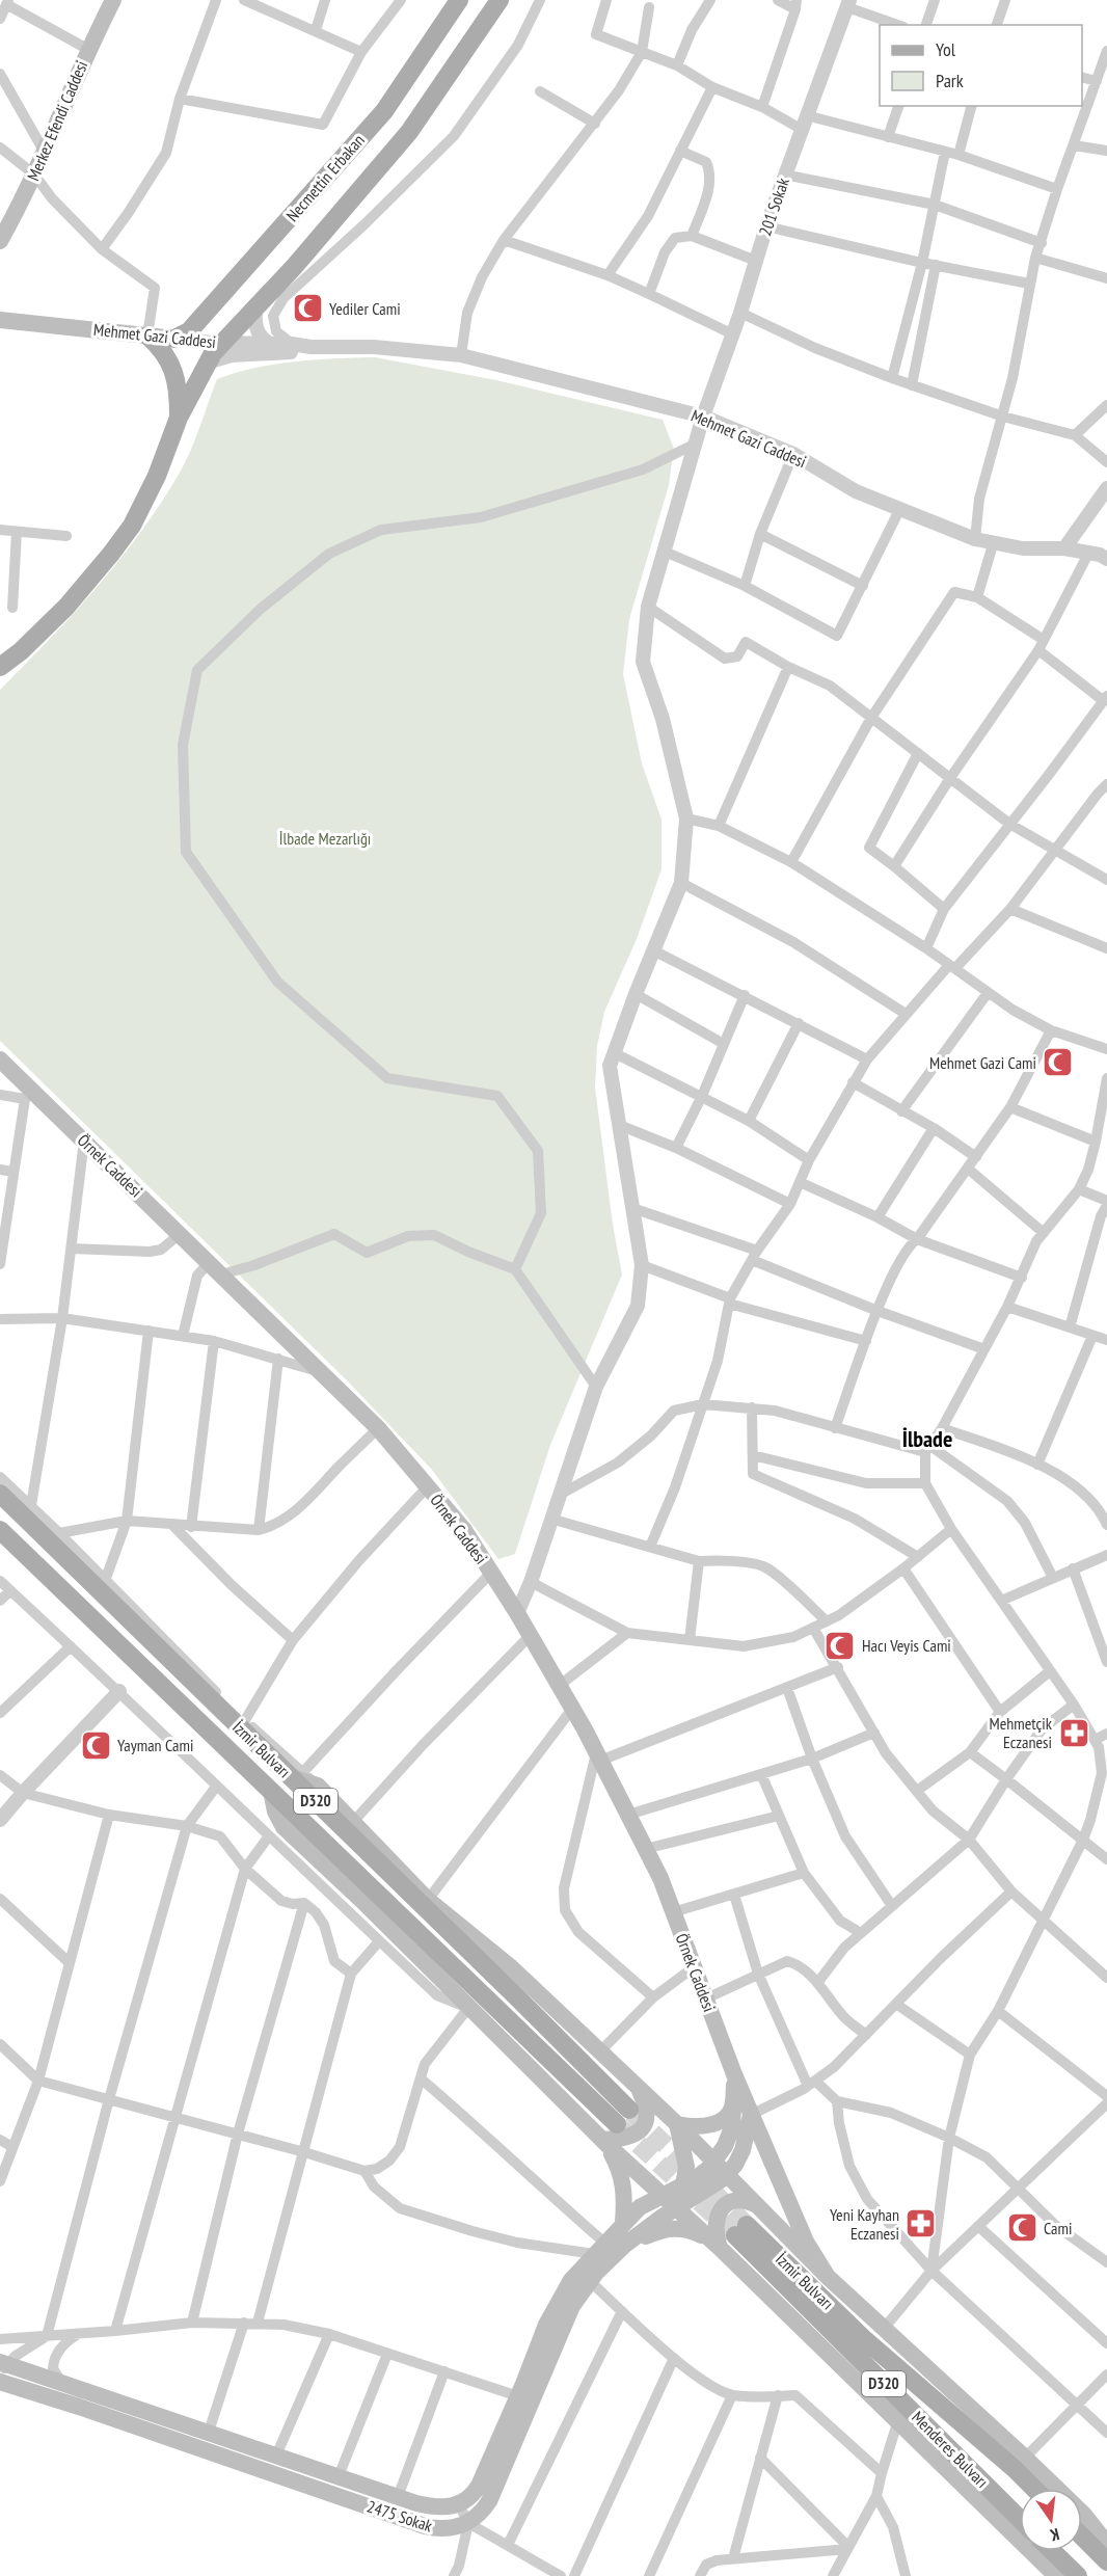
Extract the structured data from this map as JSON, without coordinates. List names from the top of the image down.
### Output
{
  "streets": {
    "main road": [
      "Merkez Efendi Caddesi",
      "Necmettin Erbakan",
      "Mehmet Gazi Caddesi",
      "Örnek Caddesi",
      "İzmir Bulvarı",
      "D320",
      "Menderes Bulvarı",
      "2475 Sokak"
    ],
    "street": ["201 Sokak"]
  },
  "crossings": [
    ["Necmettin Erbakan", "Mehmet Gazi Caddesi"],
    ["201 Sokak", "Mehmet Gazi Caddesi"],
    ["201 Sokak", "Örnek Caddesi"],
    ["İzmir Bulvarı", "Menderes Bulvarı"]
  ],
  "districts": ["İlbade"],
  "parks": ["İlbade Mezarlığı"],
  "places": {
    "mosque": [
      "Yediler Cami",
      "Mehmet Gazi Cami",
      "Hacı Veyis Cami",
      "Yayman Cami",
      "Cami"
    ],
    "pharmacy": ["Mehmetçik Eczanesi", "Yeni Kayhan Eczanesi"]
  },
  "legend": ["Yol", "Park"],
  "north": "bottom"
}
